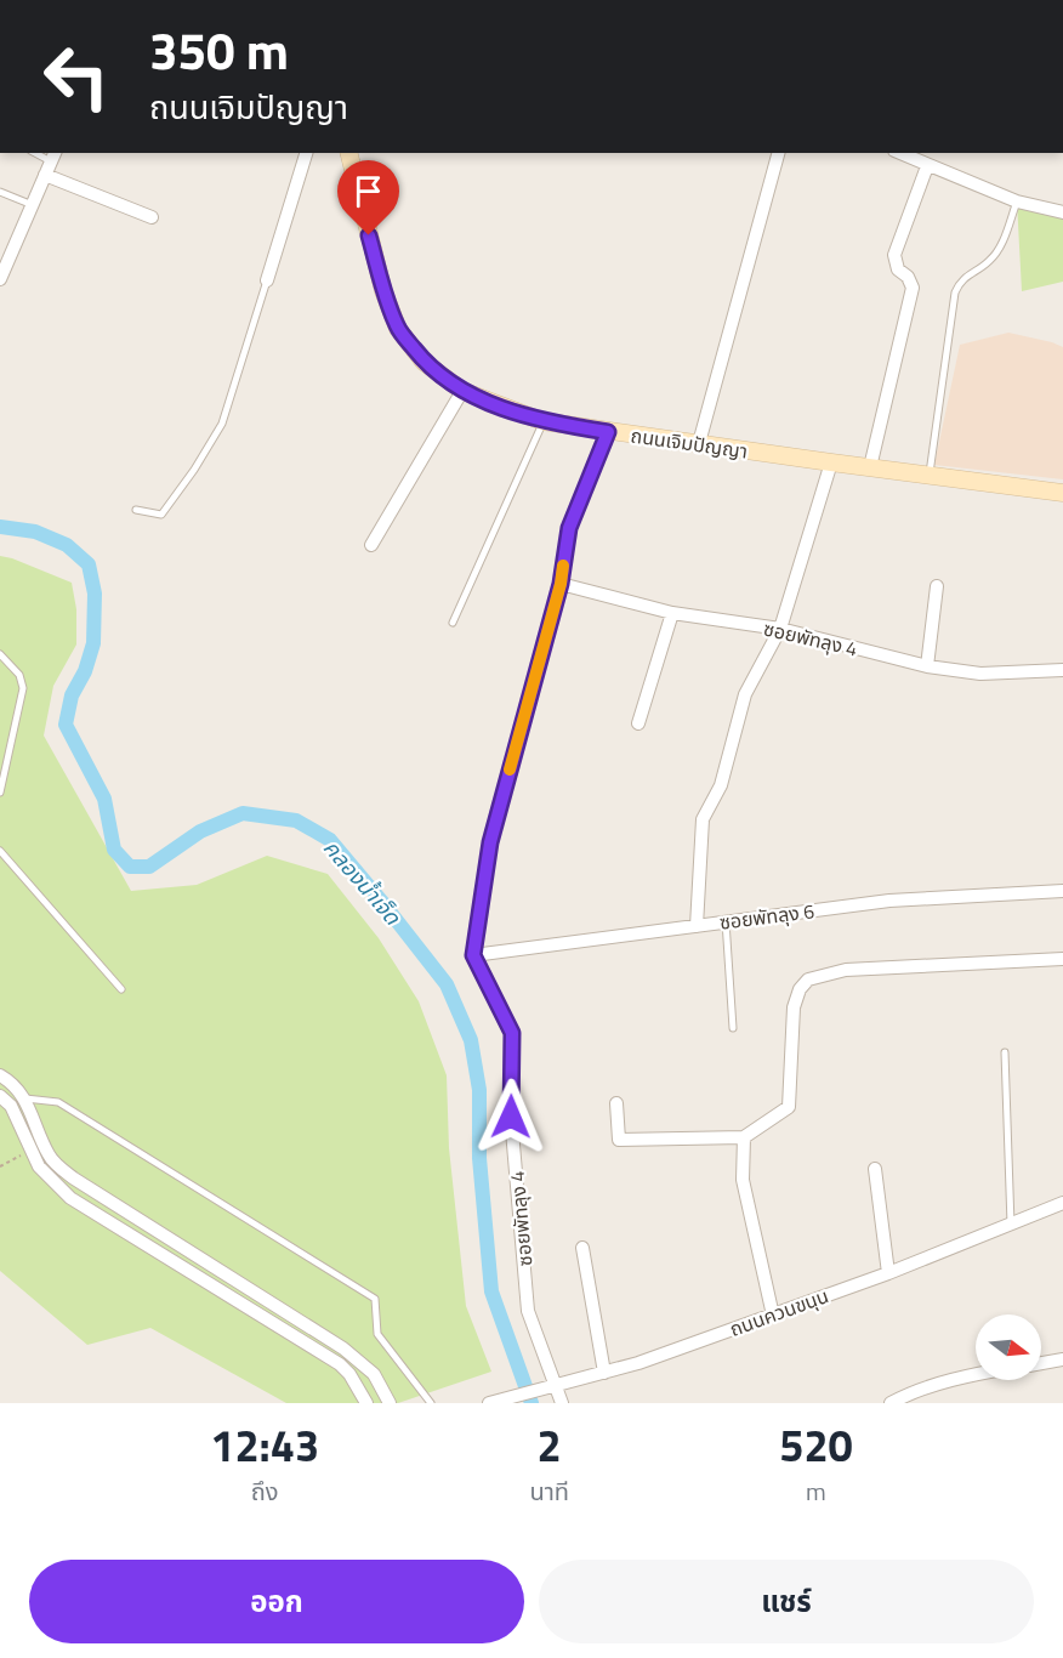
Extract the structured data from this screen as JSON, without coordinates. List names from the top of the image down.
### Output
{
  "streets": {
    "street": [
      "ถนนเจิมปัญญา",
      "ซอยพัทลุง 4",
      "ซอยพัทลุง 6",
      "ถนนควนขนุน"
    ]
  },
  "crossings": [
    ["ซอยพัทลุง 4", "ซอยพัทลุง 6"],
    ["ซอยพัทลุง 4", "ถนนควนขนุน"]
  ],
  "water": ["คลองน้ำเจ็ด"],
  "north": "right",
  "page": {
    "turn": ["350 m", "ถนนเจิมปัญญา"],
    "eta": [
      "12:43",
      "ถึง",
      "2",
      "นาที",
      "520",
      "m"
    ],
    "buttons": ["ออก", "แชร์"]
  }
}
